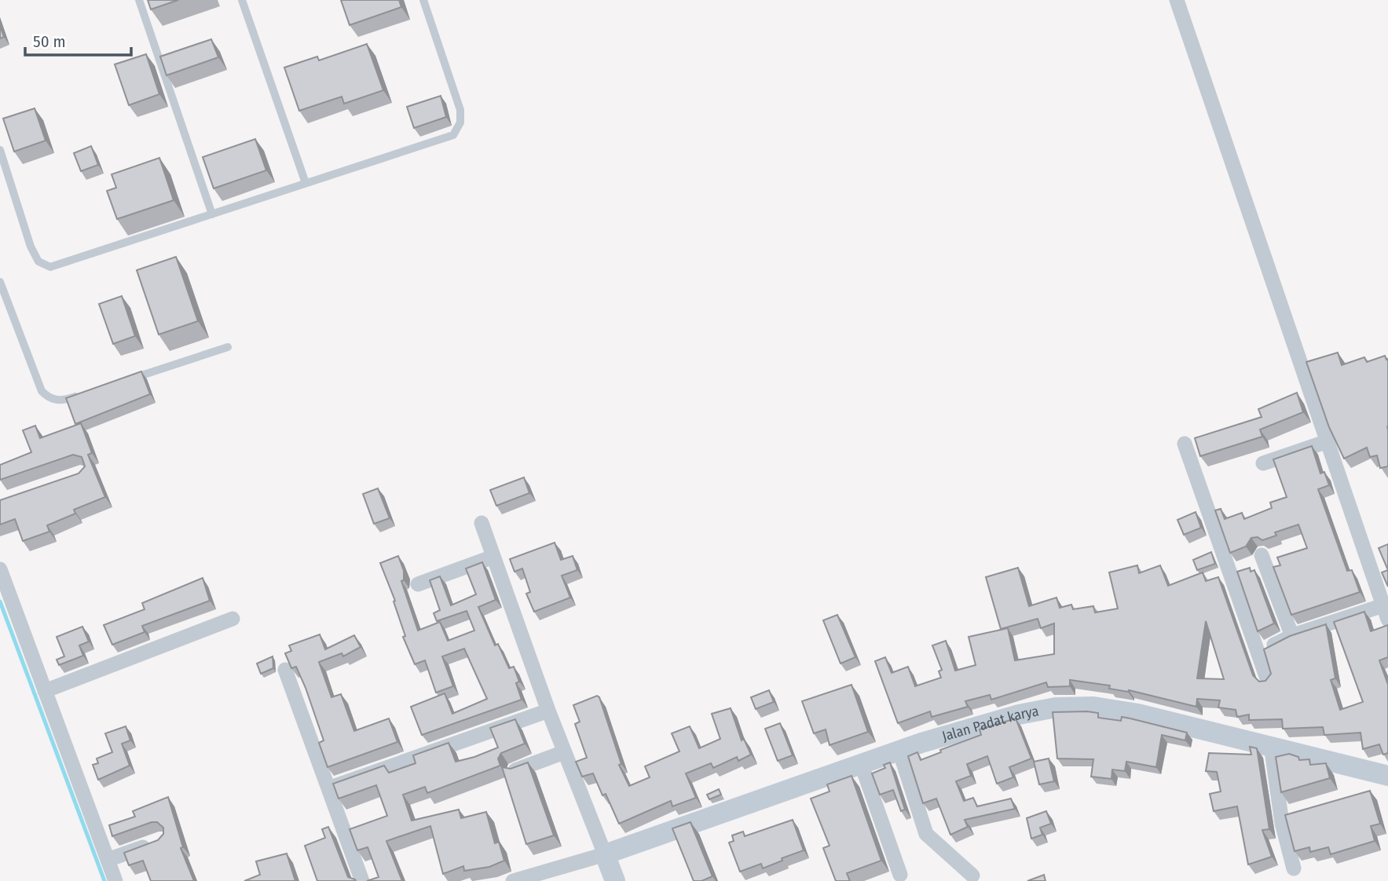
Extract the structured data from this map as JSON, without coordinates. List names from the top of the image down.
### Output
{
  "streets": {
    "main road": ["Jalan Padat karya"]
  },
  "scale_bar": "50 m"
}
